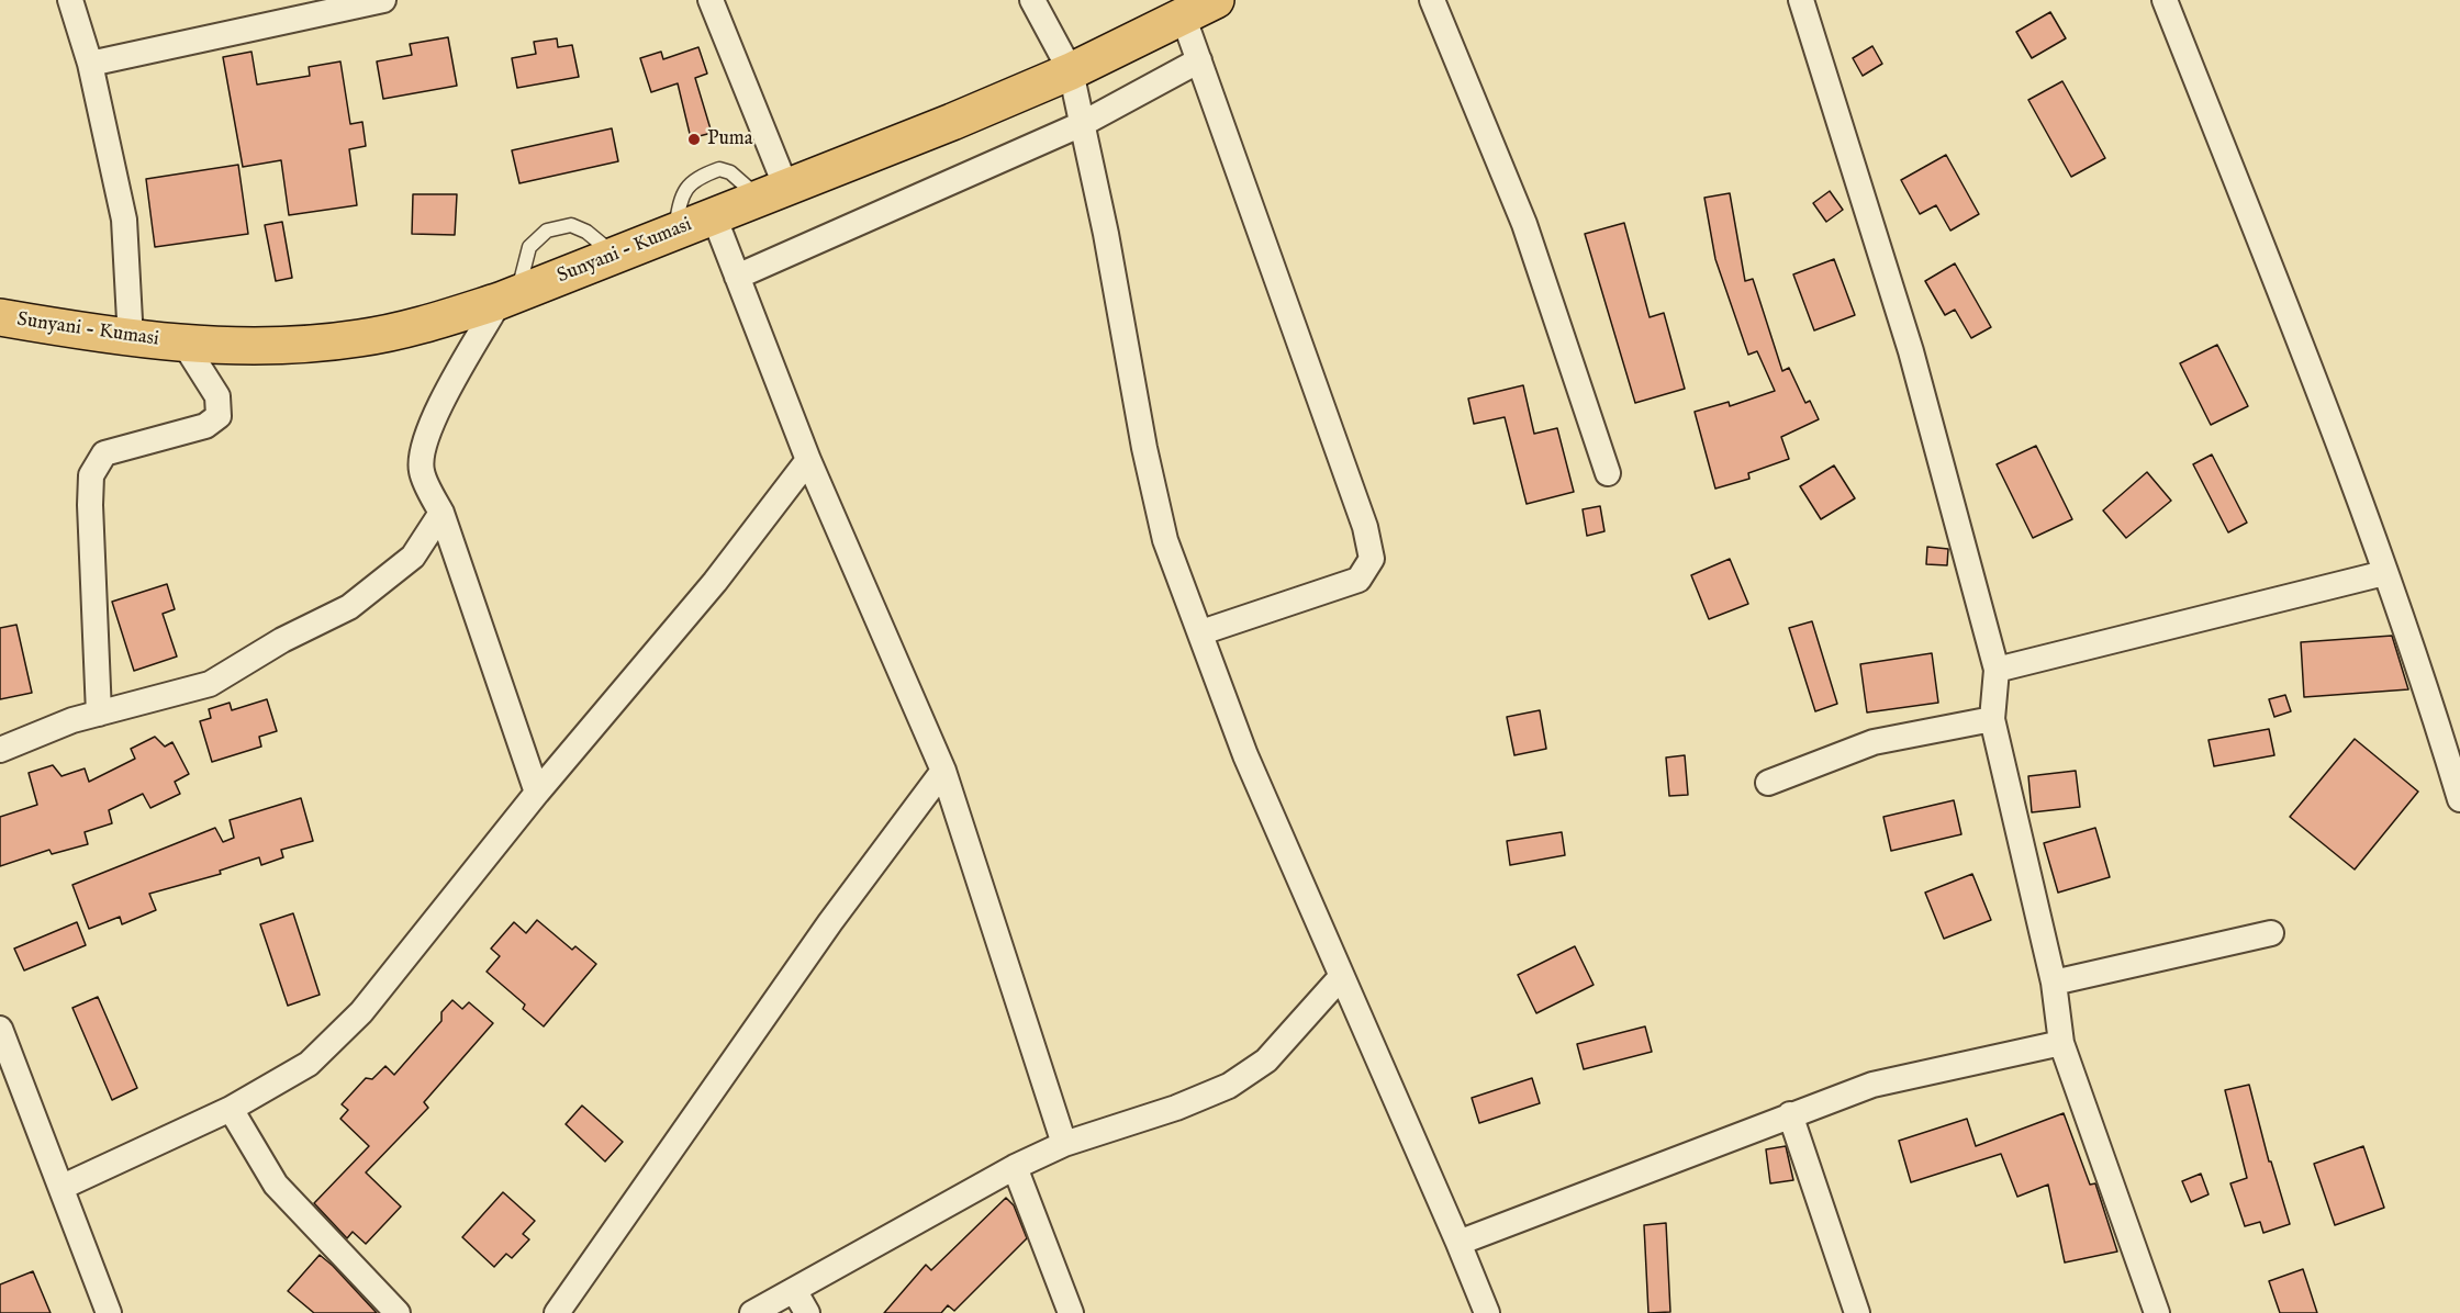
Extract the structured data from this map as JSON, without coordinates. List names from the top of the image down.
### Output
{
  "streets": {
    "main road": ["Sunyani - Kumasi"]
  },
  "places": ["Puma"]
}
